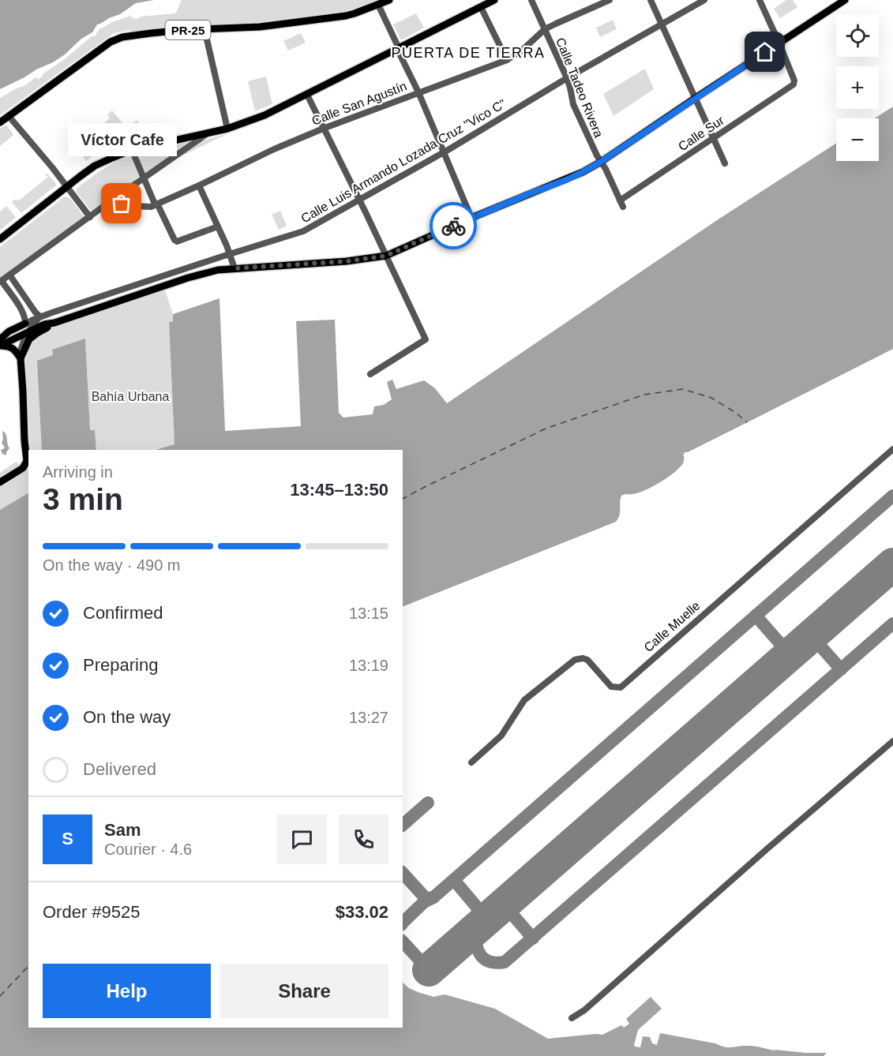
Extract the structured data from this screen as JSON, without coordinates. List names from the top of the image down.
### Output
{
  "streets": {
    "main road": ["PR-25"],
    "street": [
      "Calle Tadeo Rivera",
      "Calle San Agustín",
      "Calle Sur",
      "Calle Luis Armando Lozada Cruz \"Vico C\"",
      "Calle Muelle"
    ]
  },
  "crossings": [
    ["Calle Tadeo Rivera", "Calle San Agustín"],
    ["Calle Tadeo Rivera", "Calle Sur"],
    ["Calle Tadeo Rivera", "Calle Luis Armando Lozada Cruz \"Vico C\""]
  ],
  "districts": ["PUERTA DE TIERRA"],
  "parks": ["Bahía Urbana"],
  "places": ["Víctor Cafe"],
  "page": {
    "map_buttons": ["+", "−"],
    "bubble": "Víctor Cafe",
    "heading": ["3 min", "Arriving in", "13:45–13:50"],
    "panel": [
      "Sam",
      "Courier · 4.6",
      "Order #9525",
      "$33.02"
    ],
    "bar": "On the way · 490 m",
    "list": [
      ["Confirmed", "13:15"],
      ["Preparing", "13:19"],
      ["On the way", "13:27"],
      "Delivered"
    ],
    "round": "S",
    "buttons": ["Help", "Share"]
  }
}
